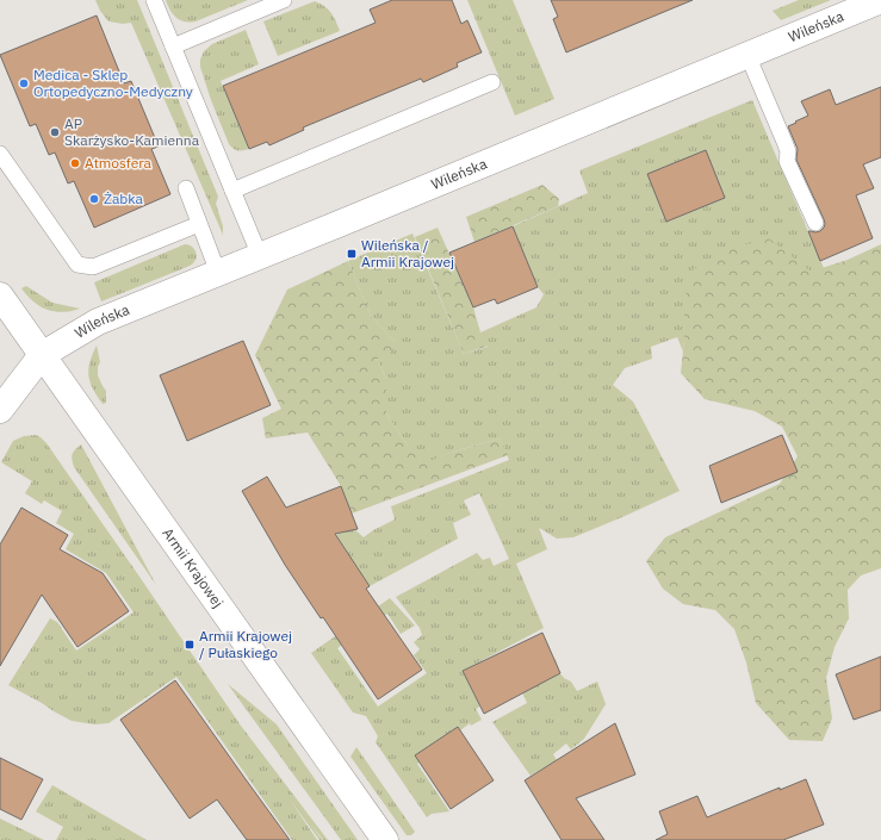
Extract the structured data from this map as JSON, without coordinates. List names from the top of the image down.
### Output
{
  "streets": {
    "street": ["Wileńska", "Armii Krajowej"]
  },
  "crossings": [
    ["Wileńska", "Armii Krajowej"]
  ],
  "places": {
    "other": [
      "Medica - Sklep Ortopedyczno-Medyczny",
      "AP Skarżysko-Kamienna",
      "Atmosfera",
      "Żabka"
    ],
    "transit": ["Wileńska / Armii Krajowej", "Armii Krajowej / Pułaskiego"]
  }
}
